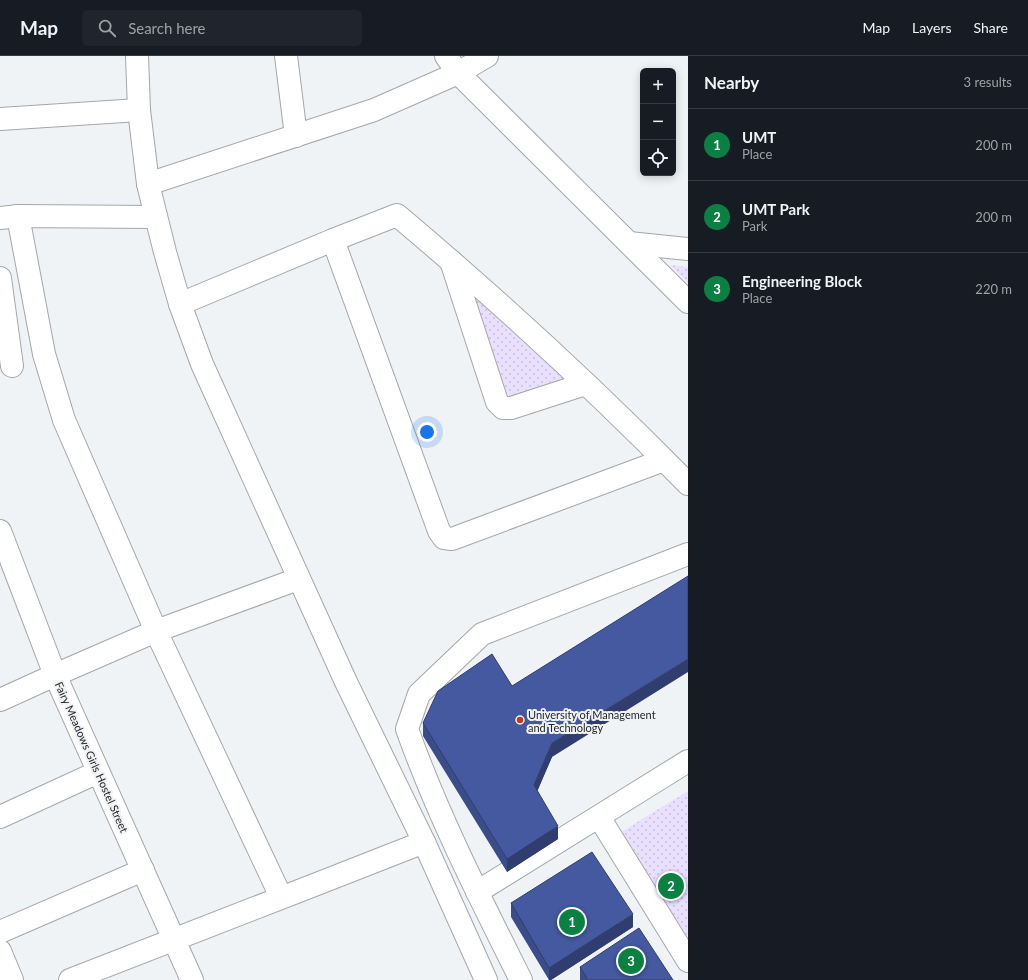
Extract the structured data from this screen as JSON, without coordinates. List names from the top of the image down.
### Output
{
  "streets": {
    "street": ["Fairy Meadows Girls Hostel Street"]
  },
  "places": ["University of Management and Technology"],
  "page": {
    "header": "Map",
    "search": "Search here",
    "nav": ["Map", "Layers", "Share"],
    "heading": ["Nearby", "3 results"],
    "map_buttons": ["+", "−"],
    "list": [
      {
        "mark": "1",
        "name": "UMT",
        "note": "Place",
        "value": "200 m"
      },
      {
        "mark": "2",
        "name": "UMT Park",
        "note": "Park",
        "value": "200 m"
      },
      {
        "mark": "3",
        "name": "Engineering Block",
        "note": "Place",
        "value": "220 m"
      }
    ],
    "pins": ["2", "1", "3"]
  }
}
